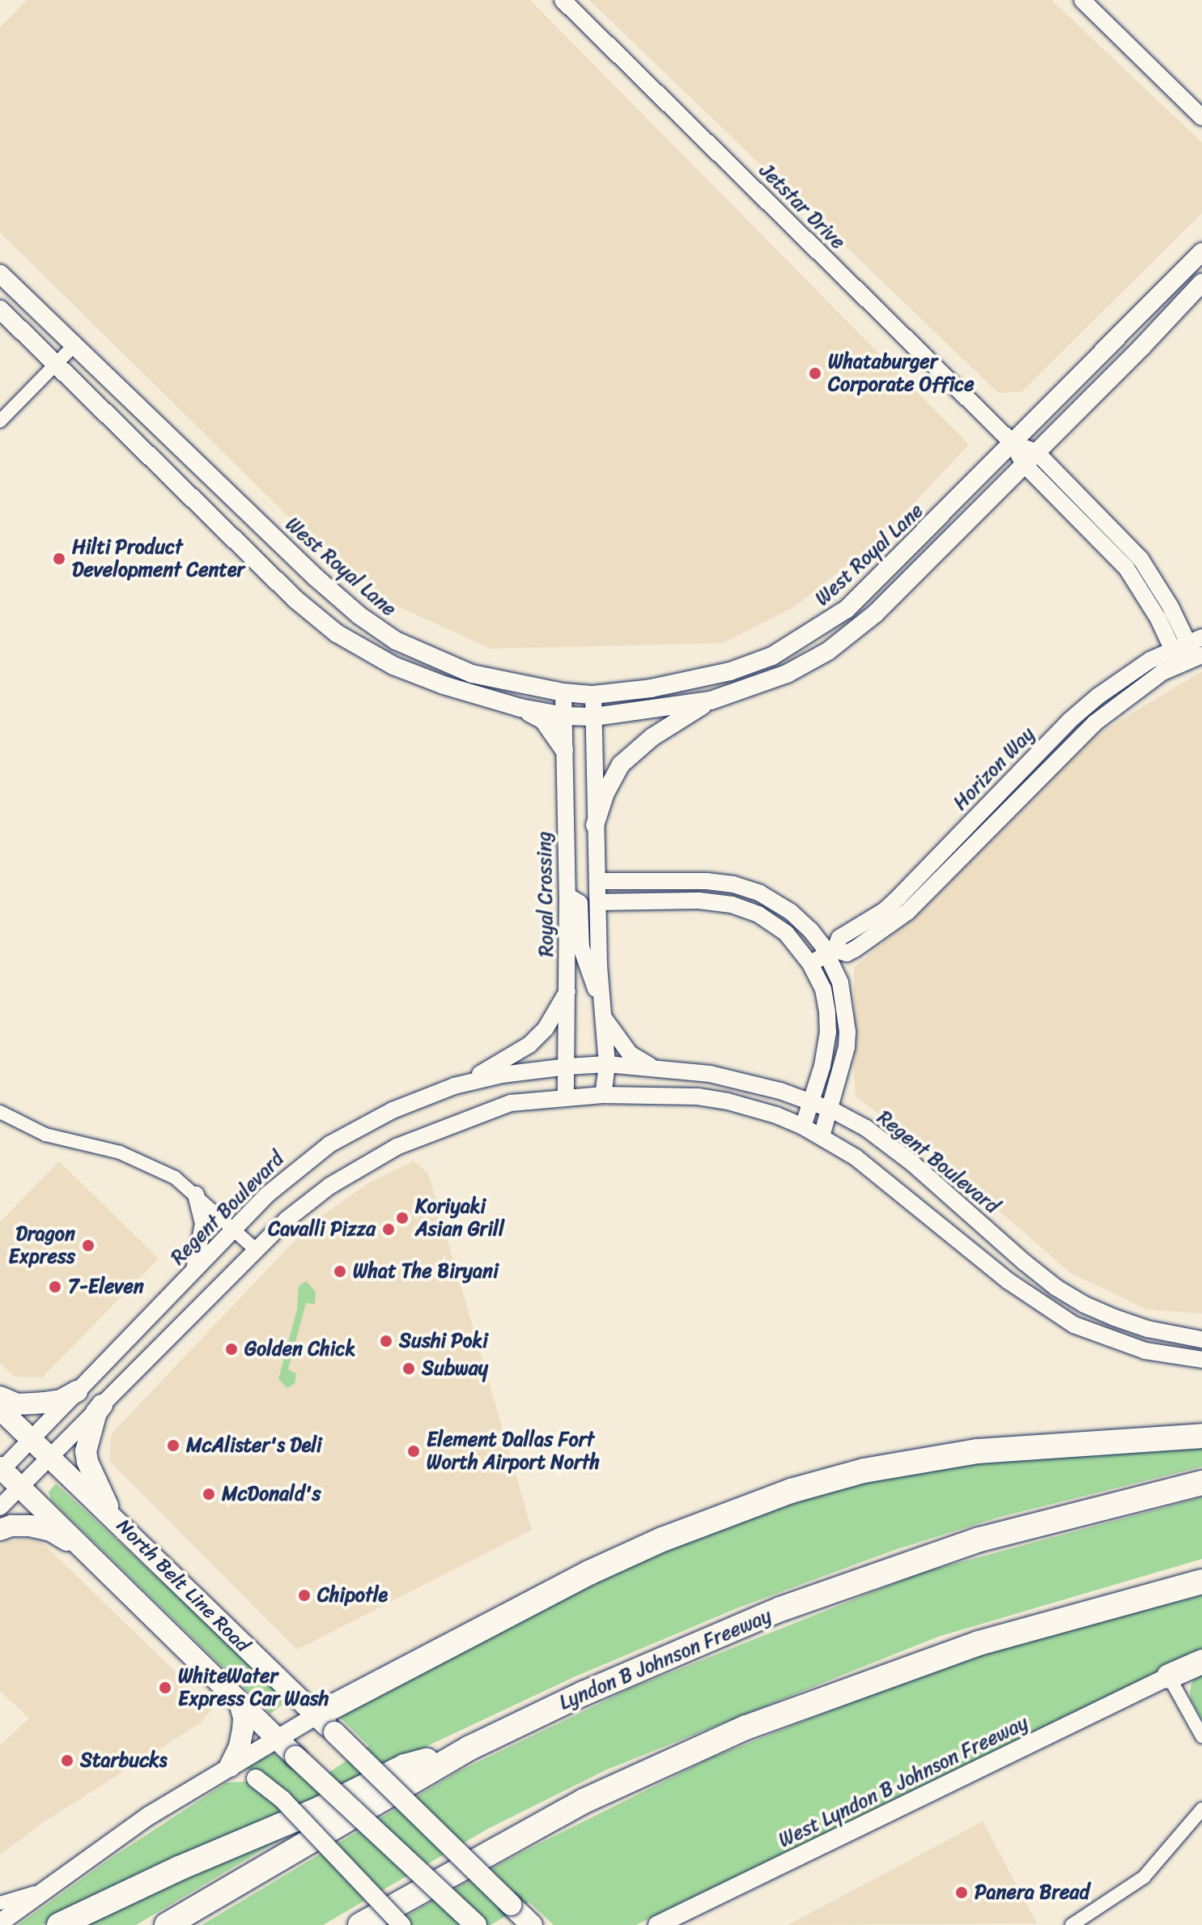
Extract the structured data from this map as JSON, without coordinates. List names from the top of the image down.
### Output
{
  "streets": {
    "highway": ["Lyndon B Johnson Freeway"],
    "main road": ["West Royal Lane", "North Belt Line Road", "West Lyndon B Johnson Freeway"],
    "street": [
      "Jetstar Drive",
      "Horizon Way",
      "Royal Crossing",
      "Regent Boulevard"
    ]
  },
  "crossings": [
    ["Jetstar Drive", "West Royal Lane"],
    ["Jetstar Drive", "Horizon Way"],
    ["West Royal Lane", "Royal Crossing"],
    ["Royal Crossing", "Regent Boulevard"],
    ["Regent Boulevard", "North Belt Line Road"]
  ],
  "places": [
    "Whataburger Corporate Office",
    "Hilti Product Development Center",
    "Koriyaki Asian Grill",
    "Cavalli Pizza",
    "Dragon Express",
    "What The Biryani",
    "7-Eleven",
    "Sushi Poki",
    "Golden Chick",
    "Subway",
    "McAlister's Deli",
    "Element Dallas Fort Worth Airport North",
    "McDonald's",
    "Chipotle",
    "WhiteWater Express Car Wash",
    "Starbucks",
    "Panera Bread"
  ]
}
